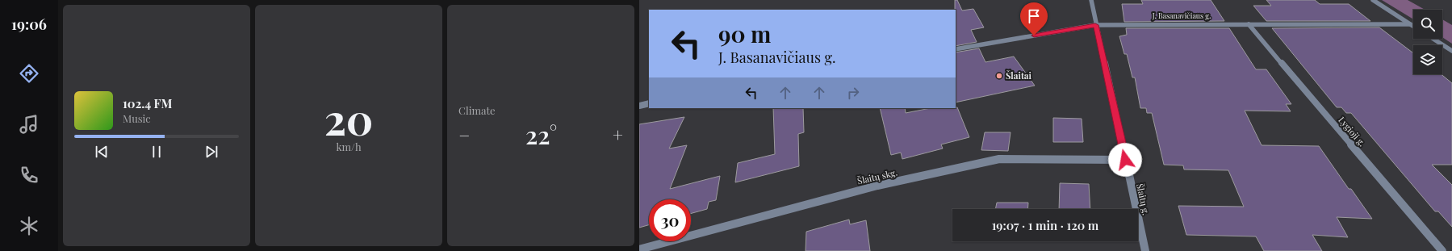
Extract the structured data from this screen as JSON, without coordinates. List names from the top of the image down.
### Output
{
  "streets": {
    "street": [
      "J. Basanavičiaus g.",
      "Lygioji g.",
      "Šlaitų skg.",
      "Šlaitų g."
    ]
  },
  "crossings": [
    ["J. Basanavičiaus g.", "Lygioji g."],
    ["J. Basanavičiaus g.", "Šlaitų g."],
    ["Šlaitų skg.", "Šlaitų g."]
  ],
  "places": ["Šlaitai"],
  "page": {
    "tabs": "19:06",
    "tile": [
      ["20", "km/h"],
      "Climate"
    ],
    "turn": ["90 m", "J. Basanavičiaus g."],
    "song": ["102.4 FM", "Music"],
    "heat": ["−", "22°", "+"],
    "limit": "30",
    "trip": "19:07 · 1 min · 120 m"
  }
}
